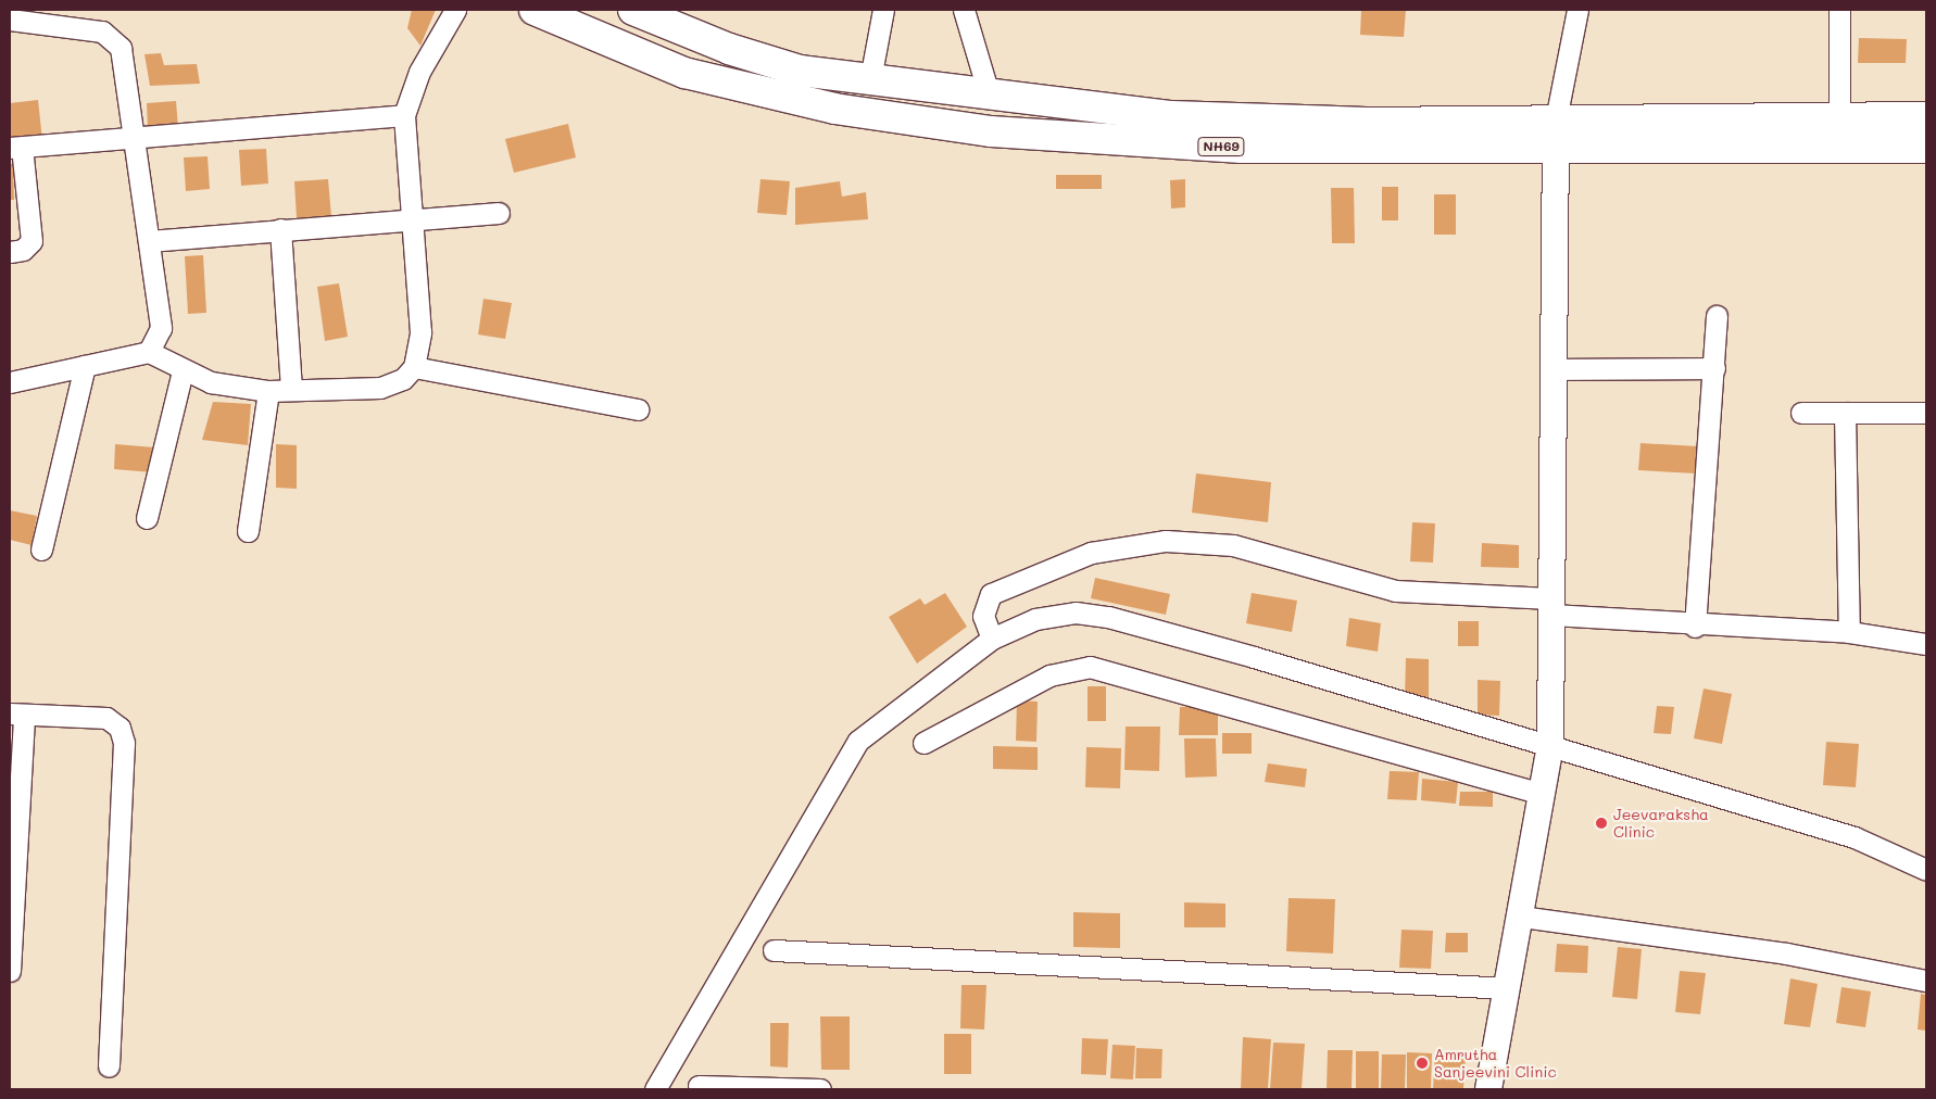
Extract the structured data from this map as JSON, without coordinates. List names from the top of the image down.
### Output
{
  "streets": {
    "highway": ["NH69"]
  },
  "places": ["Jeevaraksha Clinic", "Amrutha Sanjeevini Clinic"]
}
